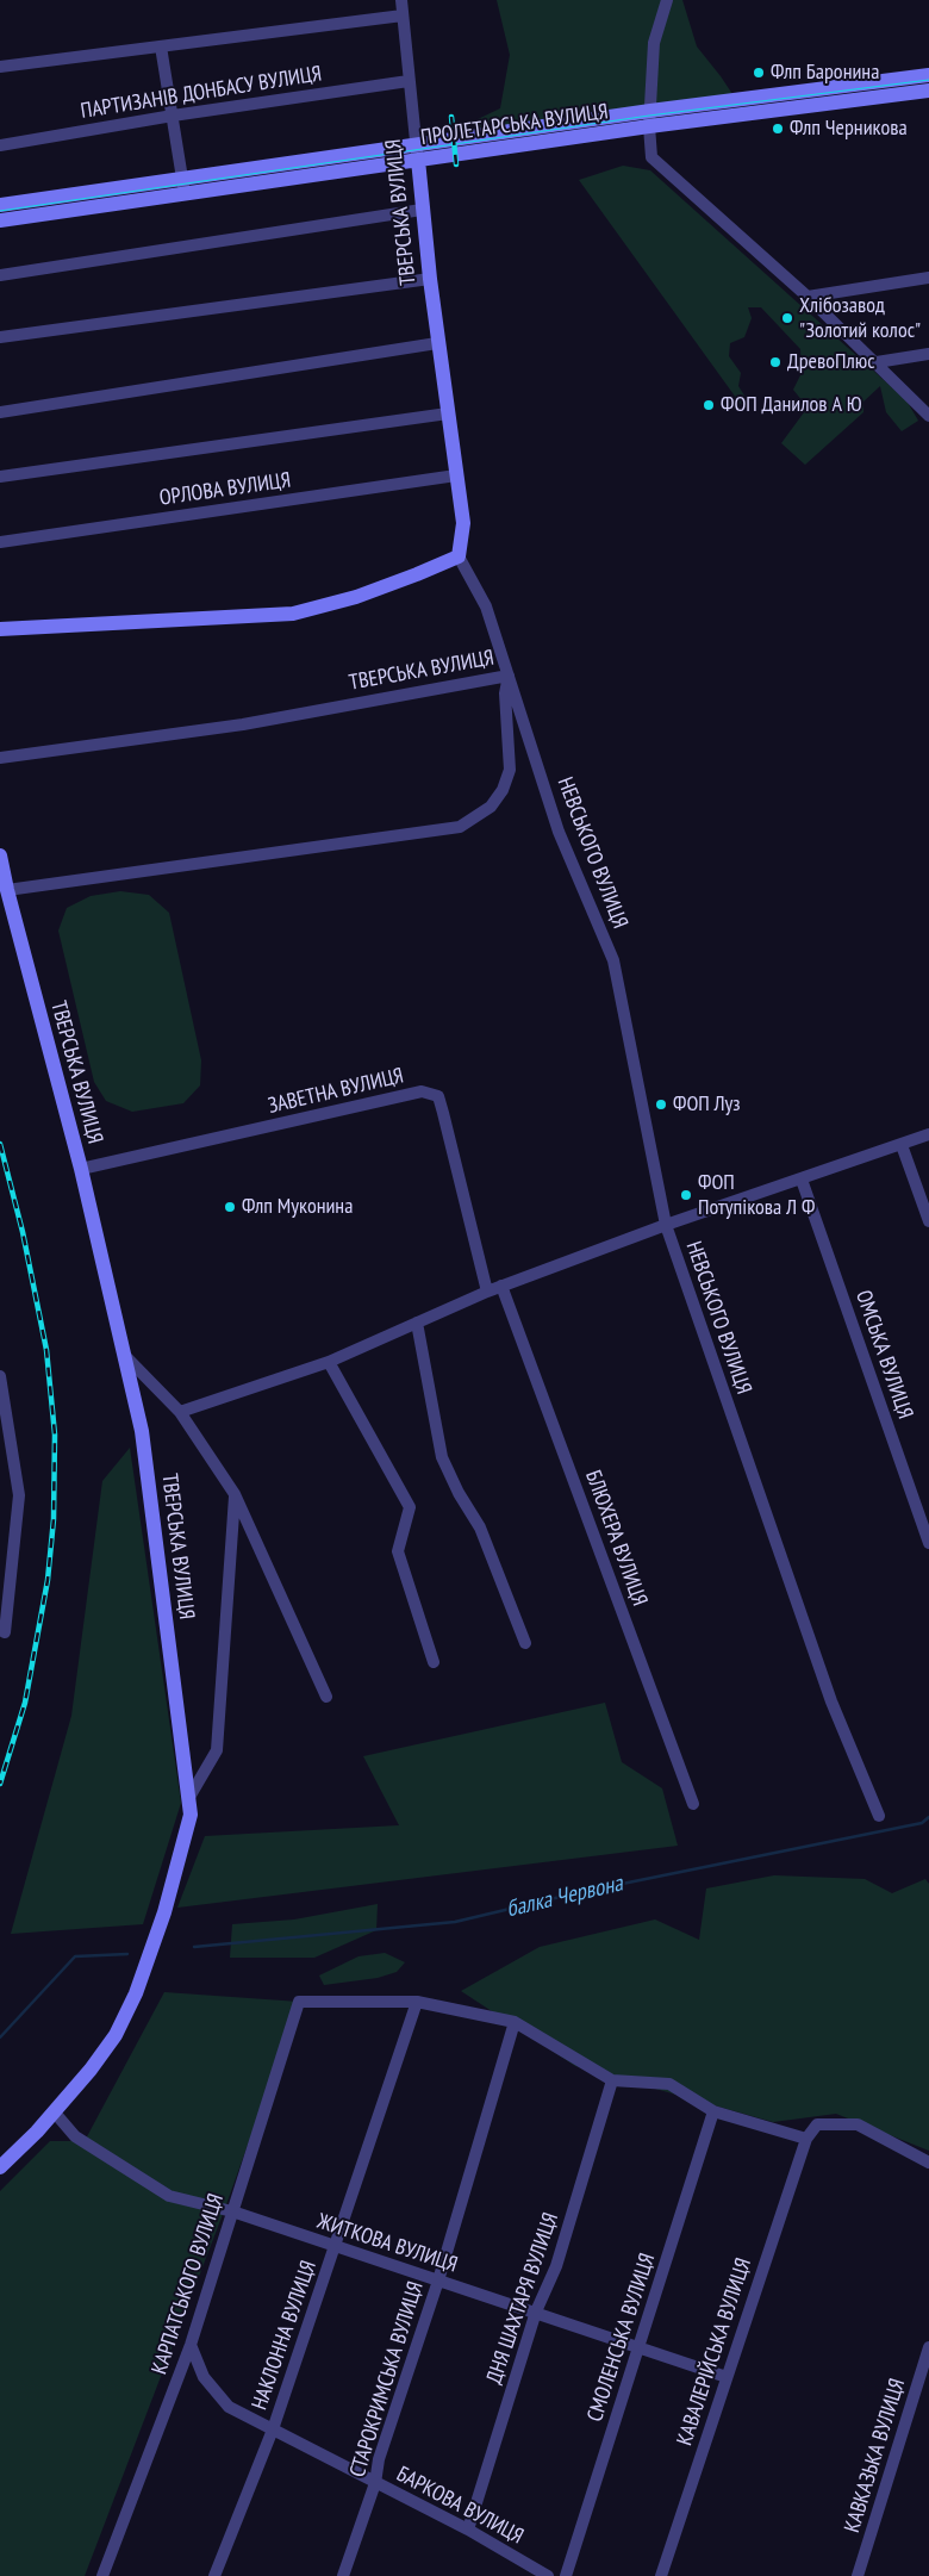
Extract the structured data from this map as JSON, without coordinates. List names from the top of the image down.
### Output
{
  "streets": {
    "main road": ["ПРОЛЕТАРСЬКА ВУЛИЦЯ", "ТВЕРСЬКА ВУЛИЦЯ"],
    "street": [
      "ПАРТИЗАНІВ ДОНБАСУ ВУЛИЦЯ",
      "ОРЛОВА ВУЛИЦЯ",
      "НЕВСЬКОГО ВУЛИЦЯ",
      "ЗАВЕТНА ВУЛИЦЯ",
      "ОМСЬКА ВУЛИЦЯ",
      "БЛЮХЕРА ВУЛИЦЯ",
      "ЖИТКОВА ВУЛИЦЯ",
      "КАРПАТСЬКОГО ВУЛИЦЯ",
      "ДНЯ ШАХТАРЯ ВУЛИЦЯ",
      "НАКЛОННА ВУЛИЦЯ",
      "СМОЛЕНСЬКА ВУЛИЦЯ",
      "КАВАЛЕРІЙСЬКА ВУЛИЦЯ",
      "СТАРОКРИМСЬКА ВУЛИЦЯ",
      "КАВКАЗЬКА ВУЛИЦЯ",
      "БАРКОВА ВУЛИЦЯ"
    ]
  },
  "crossings": [
    ["ПАРТИЗАНІВ ДОНБАСУ ВУЛИЦЯ", "ТВЕРСЬКА ВУЛИЦЯ"],
    ["ПРОЛЕТАРСЬКА ВУЛИЦЯ", "ТВЕРСЬКА ВУЛИЦЯ"],
    ["ТВЕРСЬКА ВУЛИЦЯ", "ОРЛОВА ВУЛИЦЯ"],
    ["ТВЕРСЬКА ВУЛИЦЯ", "НЕВСЬКОГО ВУЛИЦЯ"],
    ["ТВЕРСЬКА ВУЛИЦЯ", "ЗАВЕТНА ВУЛИЦЯ"],
    ["ТВЕРСЬКА ВУЛИЦЯ", "ЖИТКОВА ВУЛИЦЯ"],
    ["ЖИТКОВА ВУЛИЦЯ", "КАРПАТСЬКОГО ВУЛИЦЯ"],
    ["ЖИТКОВА ВУЛИЦЯ", "ДНЯ ШАХТАРЯ ВУЛИЦЯ"],
    ["ЖИТКОВА ВУЛИЦЯ", "НАКЛОННА ВУЛИЦЯ"],
    ["ЖИТКОВА ВУЛИЦЯ", "СМОЛЕНСЬКА ВУЛИЦЯ"],
    ["ЖИТКОВА ВУЛИЦЯ", "КАВАЛЕРІЙСЬКА ВУЛИЦЯ"],
    ["ЖИТКОВА ВУЛИЦЯ", "СТАРОКРИМСЬКА ВУЛИЦЯ"],
    ["КАРПАТСЬКОГО ВУЛИЦЯ", "НАКЛОННА ВУЛИЦЯ"],
    ["КАРПАТСЬКОГО ВУЛИЦЯ", "БАРКОВА ВУЛИЦЯ"],
    ["ДНЯ ШАХТАРЯ ВУЛИЦЯ", "БАРКОВА ВУЛИЦЯ"],
    ["НАКЛОННА ВУЛИЦЯ", "БАРКОВА ВУЛИЦЯ"],
    ["СТАРОКРИМСЬКА ВУЛИЦЯ", "БАРКОВА ВУЛИЦЯ"]
  ],
  "water": ["балка Червона"],
  "places": [
    "Флп Баронина",
    "Флп Черникова",
    "Хлібозавод \"Золотий колос\"",
    "ДревоПлюс",
    "ФОП Данилов А Ю",
    "ФОП Луз",
    "ФОП Потупікова Л Ф",
    "Флп Муконина"
  ]
}
